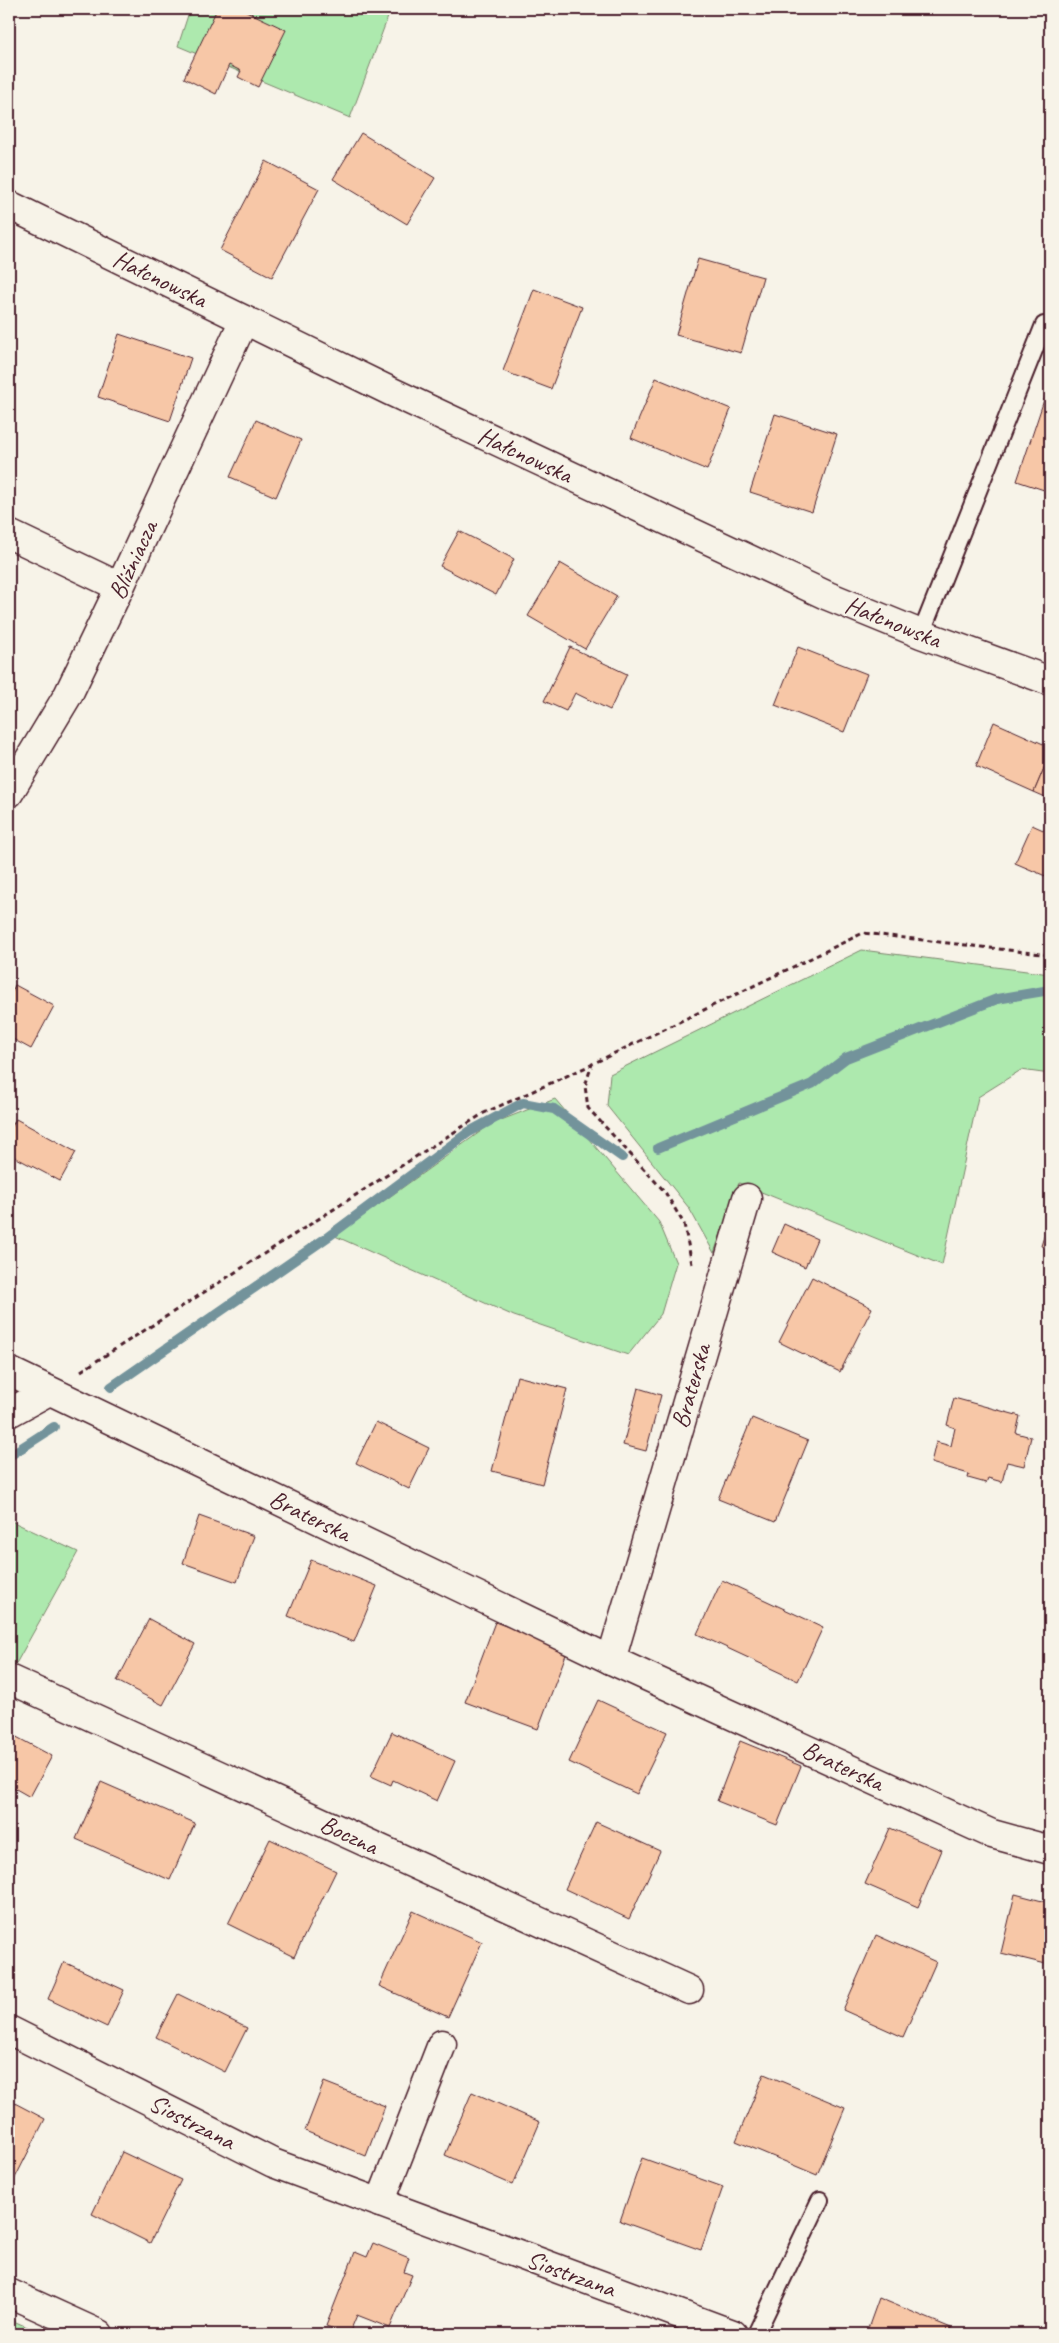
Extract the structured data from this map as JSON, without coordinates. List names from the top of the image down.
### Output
{
  "streets": {
    "street": [
      "Hałcnowska",
      "Bliźniacza",
      "Braterska",
      "Boczna",
      "Siostrzana"
    ]
  },
  "crossings": [
    ["Hałcnowska", "Bliźniacza"]
  ]
}
